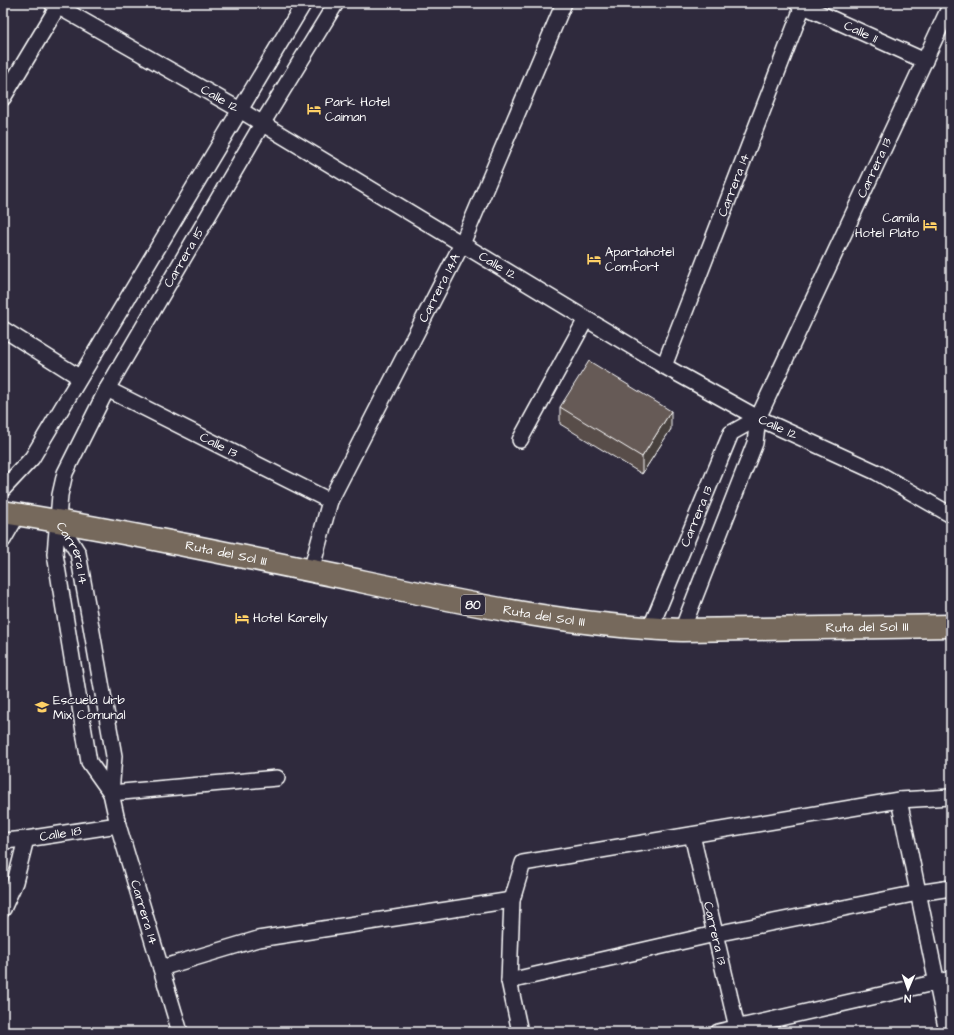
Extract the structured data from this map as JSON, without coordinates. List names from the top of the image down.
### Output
{
  "streets": {
    "highway": ["Ruta del Sol III", "80"],
    "street": [
      "Calle 11",
      "Calle 12",
      "Carrera 13",
      "Carrera 14",
      "Carrera 15",
      "Carrera 14A",
      "Calle 13",
      "Calle 18"
    ]
  },
  "crossings": [
    ["Calle 11", "Carrera 13"],
    ["Calle 11", "Carrera 14"],
    ["Calle 12", "Carrera 13"],
    ["Calle 12", "Carrera 14"],
    ["Calle 12", "Carrera 15"],
    ["Calle 12", "Carrera 14A"],
    ["Carrera 13", "Ruta del Sol III"],
    ["Carrera 14", "Carrera 15"],
    ["Carrera 14", "Ruta del Sol III"],
    ["Carrera 14", "Calle 18"],
    ["Carrera 15", "Calle 13"],
    ["Carrera 15", "Ruta del Sol III"],
    ["Carrera 14A", "Calle 13"],
    ["Carrera 14A", "Ruta del Sol III"]
  ],
  "places": {
    "hotel": [
      "Park Hotel Caiman",
      "Camila Hotel Plato",
      "Apartahotel Comfort",
      "Hotel Karelly"
    ],
    "school or university": ["Escuela Urb Mix Comunal"]
  },
  "north": "bottom"
}
